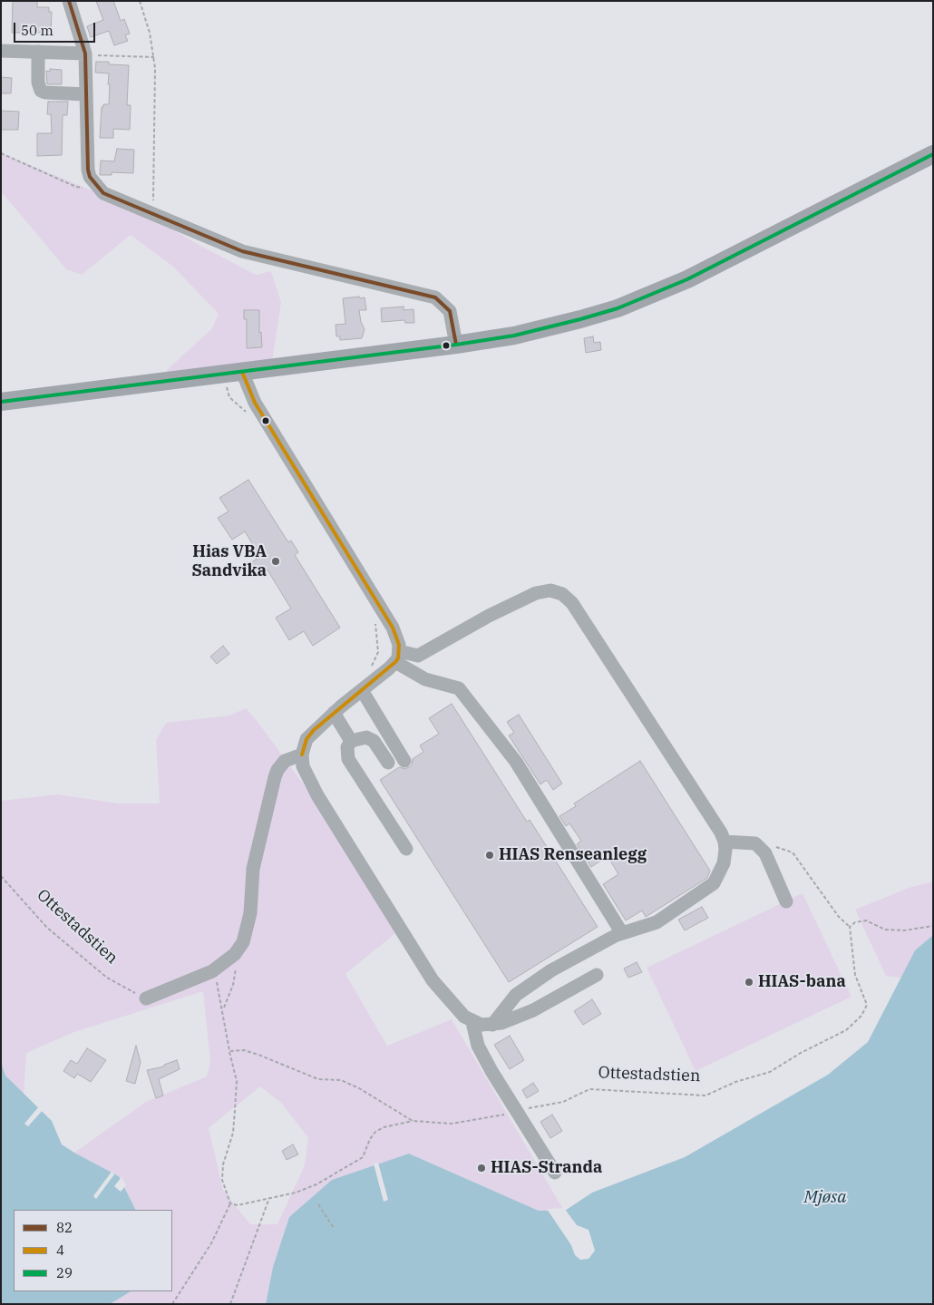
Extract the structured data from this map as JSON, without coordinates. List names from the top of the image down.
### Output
{
  "streets": {
    "path": ["Ottestadstien"]
  },
  "water": ["Mjøsa"],
  "places": [
    "Hias VBA Sandvika",
    "HIAS Renseanlegg",
    "HIAS-bana",
    "HIAS-Stranda"
  ],
  "lines": ["transit line 82", "transit line 29", "transit line 4"],
  "legend": ["82", "4", "29"],
  "scale_bar": "50 m"
}
